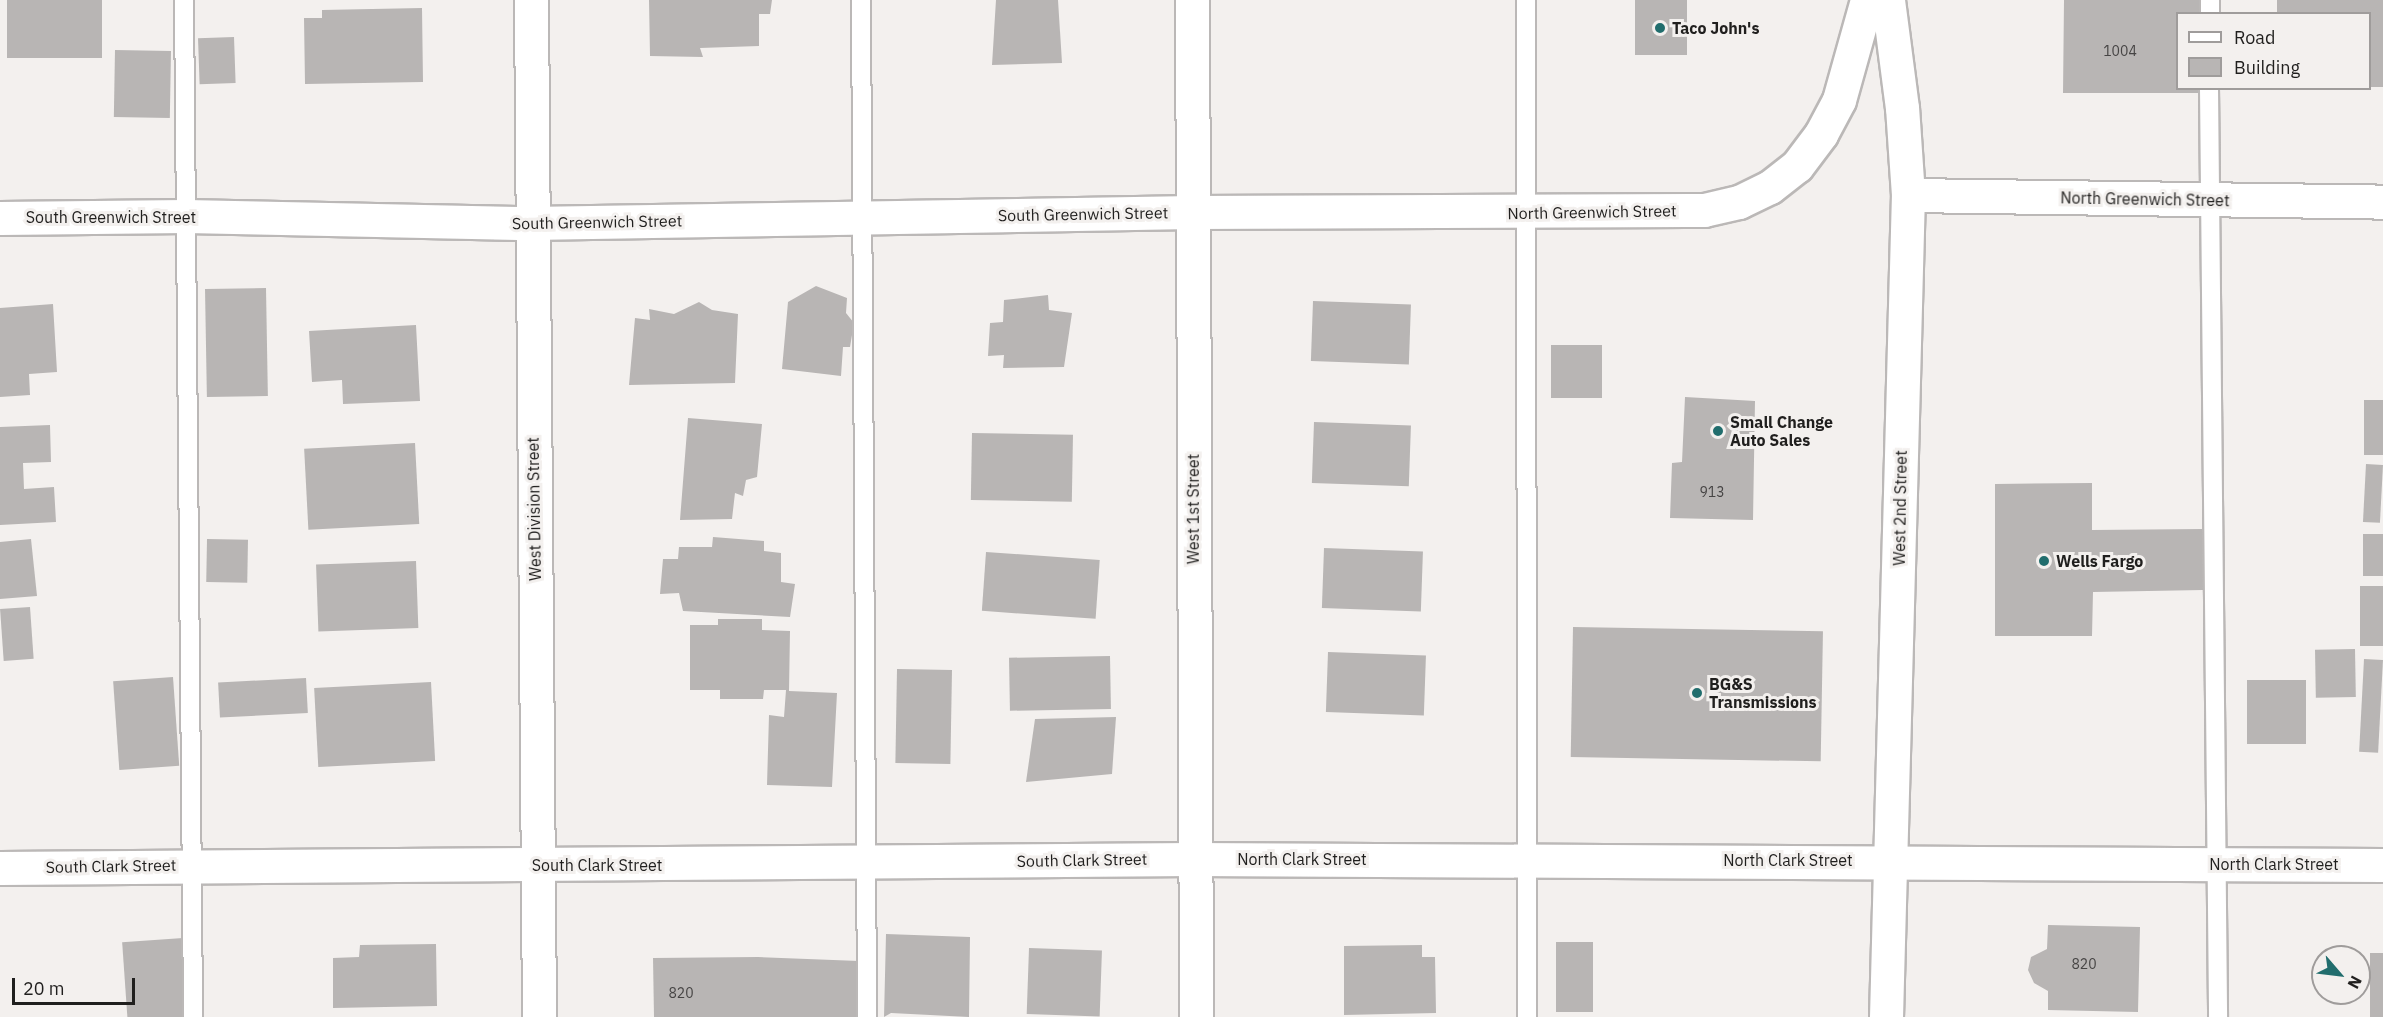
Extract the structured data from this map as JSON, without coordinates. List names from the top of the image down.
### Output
{
  "streets": {
    "main road": [
      "North Greenwich Street",
      "South Greenwich Street",
      "West 2nd Street",
      "West Division Street",
      "West 1st Street",
      "North Clark Street",
      "South Clark Street"
    ]
  },
  "crossings": [
    ["North Greenwich Street", "South Greenwich Street"],
    ["North Greenwich Street", "West 2nd Street"],
    ["North Greenwich Street", "West 1st Street"],
    ["South Greenwich Street", "West Division Street"],
    ["South Greenwich Street", "West 1st Street"],
    ["West 2nd Street", "North Clark Street"],
    ["West Division Street", "South Clark Street"],
    ["West 1st Street", "North Clark Street"],
    ["West 1st Street", "South Clark Street"],
    ["North Clark Street", "South Clark Street"]
  ],
  "places": [
    "Taco John's",
    "Small Change Auto Sales",
    "Wells Fargo",
    "BG&S Transmissions"
  ],
  "house_numbers": [
    "1004",
    "913",
    "820",
    "820"
  ],
  "legend": ["Road", "Building"],
  "scale_bar": "20 m",
  "north": "bottom right"
}
